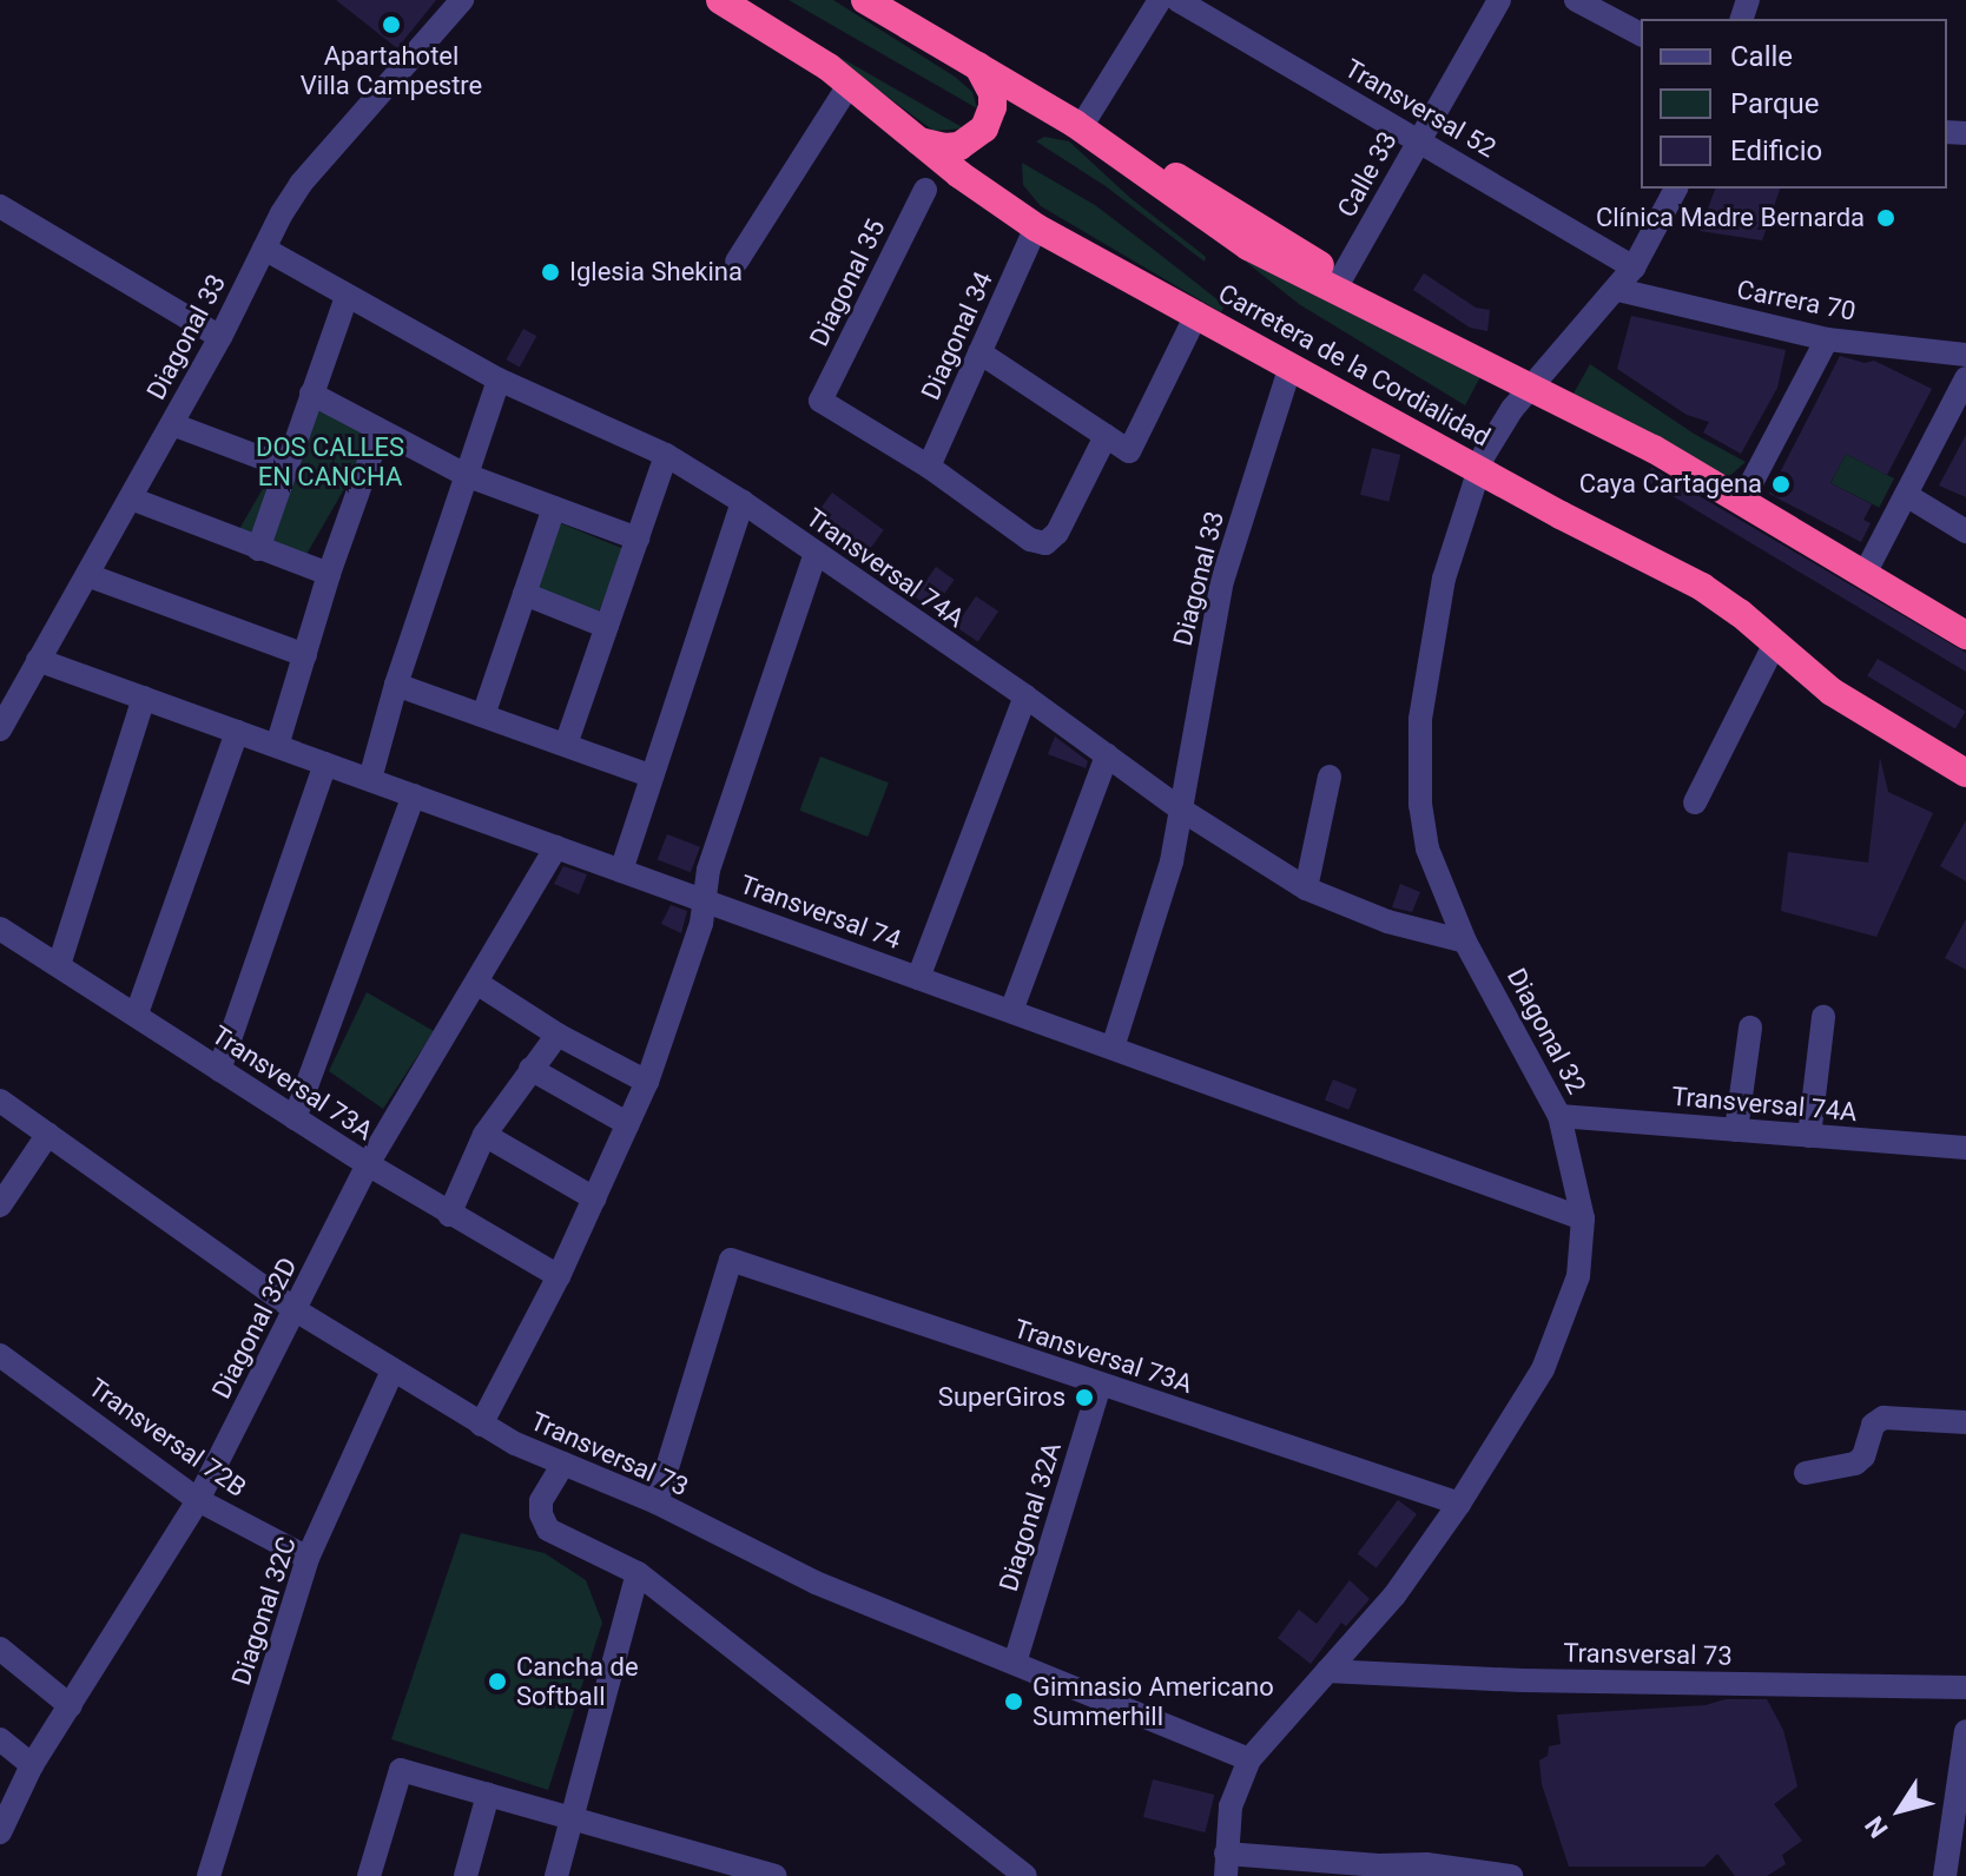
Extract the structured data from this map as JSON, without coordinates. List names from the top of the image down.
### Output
{
  "streets": {
    "highway": ["Carretera de la Cordialidad"],
    "street": [
      "Transversal 52",
      "Calle 33",
      "Diagonal 35",
      "Carrera 70",
      "Diagonal 34",
      "Diagonal 33",
      "Transversal 74A",
      "Transversal 74",
      "Diagonal 32",
      "Transversal 73A",
      "Diagonal 32D",
      "Transversal 72B",
      "Transversal 73",
      "Diagonal 32A",
      "Diagonal 32C"
    ]
  },
  "crossings": [
    ["Transversal 52", "Calle 33"],
    ["Transversal 52", "Diagonal 32"],
    ["Diagonal 35", "Diagonal 34"],
    ["Carrera 70", "Diagonal 32"],
    ["Diagonal 34", "Carretera de la Cordialidad"],
    ["Diagonal 33", "Carretera de la Cordialidad"],
    ["Diagonal 33", "Transversal 74A"],
    ["Diagonal 33", "Transversal 74"],
    ["Carretera de la Cordialidad", "Diagonal 32"],
    ["Transversal 74A", "Diagonal 32"],
    ["Transversal 74", "Diagonal 32"],
    ["Transversal 74", "Diagonal 32D"],
    ["Diagonal 32", "Transversal 73A"],
    ["Diagonal 32", "Transversal 73"],
    ["Transversal 73A", "Diagonal 32D"],
    ["Transversal 73A", "Transversal 73"],
    ["Transversal 73A", "Diagonal 32A"],
    ["Diagonal 32D", "Transversal 72B"],
    ["Diagonal 32D", "Transversal 73"],
    ["Transversal 72B", "Diagonal 32C"],
    ["Transversal 73", "Diagonal 32A"],
    ["Transversal 73", "Diagonal 32C"]
  ],
  "parks": ["DOS CALLES EN CANCHA"],
  "places": [
    "Apartahotel Villa Campestre",
    "Clínica Madre Bernarda",
    "Iglesia Shekina",
    "Caya Cartagena",
    "SuperGiros",
    "Cancha de Softball",
    "Gimnasio Americano Summerhill"
  ],
  "legend": ["Calle", "Parque", "Edificio"],
  "north": "bottom left"
}
